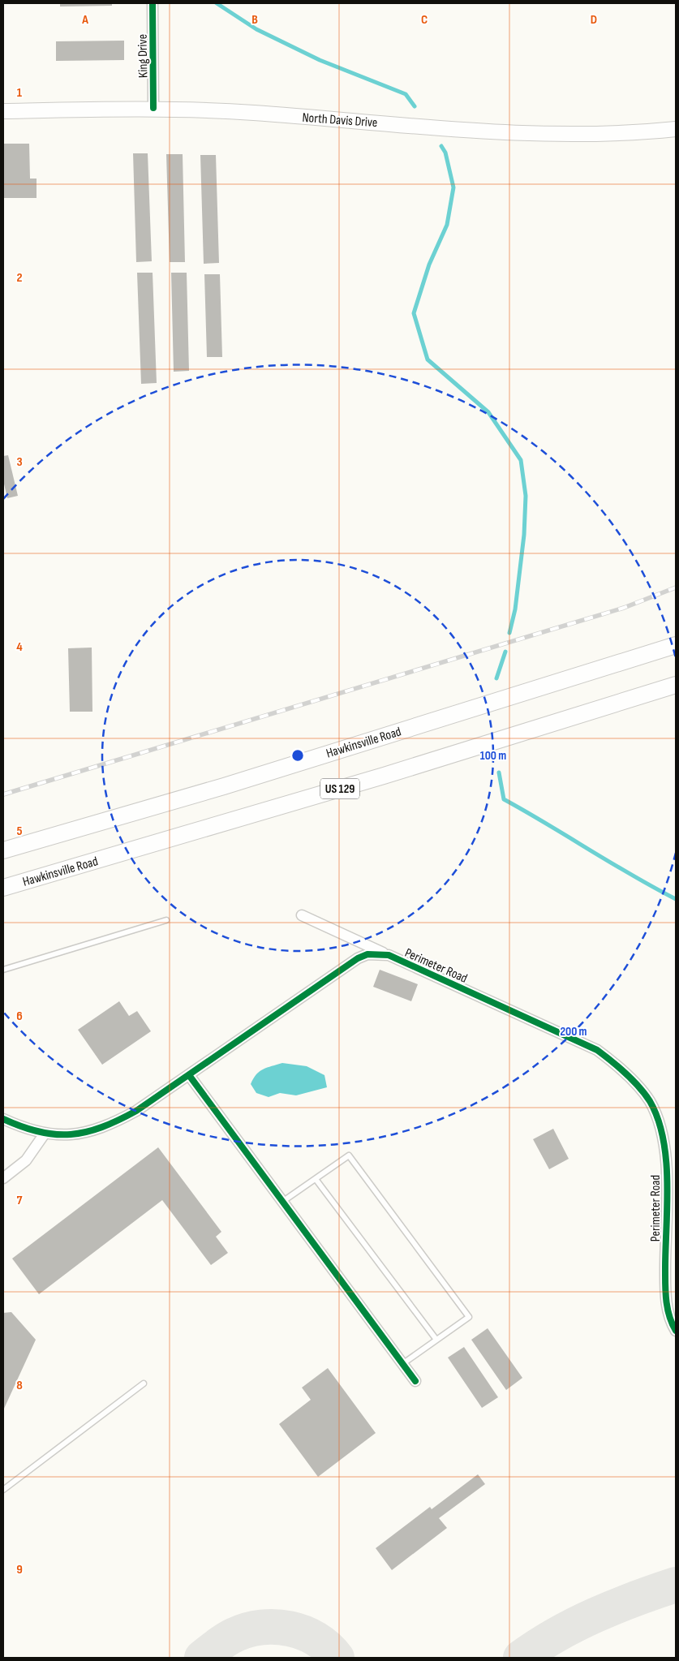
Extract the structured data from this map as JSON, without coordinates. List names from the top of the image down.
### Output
{
  "streets": {
    "main road": ["North Davis Drive", "Hawkinsville Road", "US 129"],
    "street": ["King Drive", "Perimeter Road"]
  },
  "crossings": [
    ["King Drive", "North Davis Drive"]
  ],
  "grid": {
    "columns": [
      "A",
      "B",
      "C",
      "D"
    ],
    "rows": [
      "1",
      "2",
      "3",
      "4",
      "5",
      "6",
      "7",
      "8",
      "9"
    ]
  },
  "rings": ["100 m", "200 m"]
}
